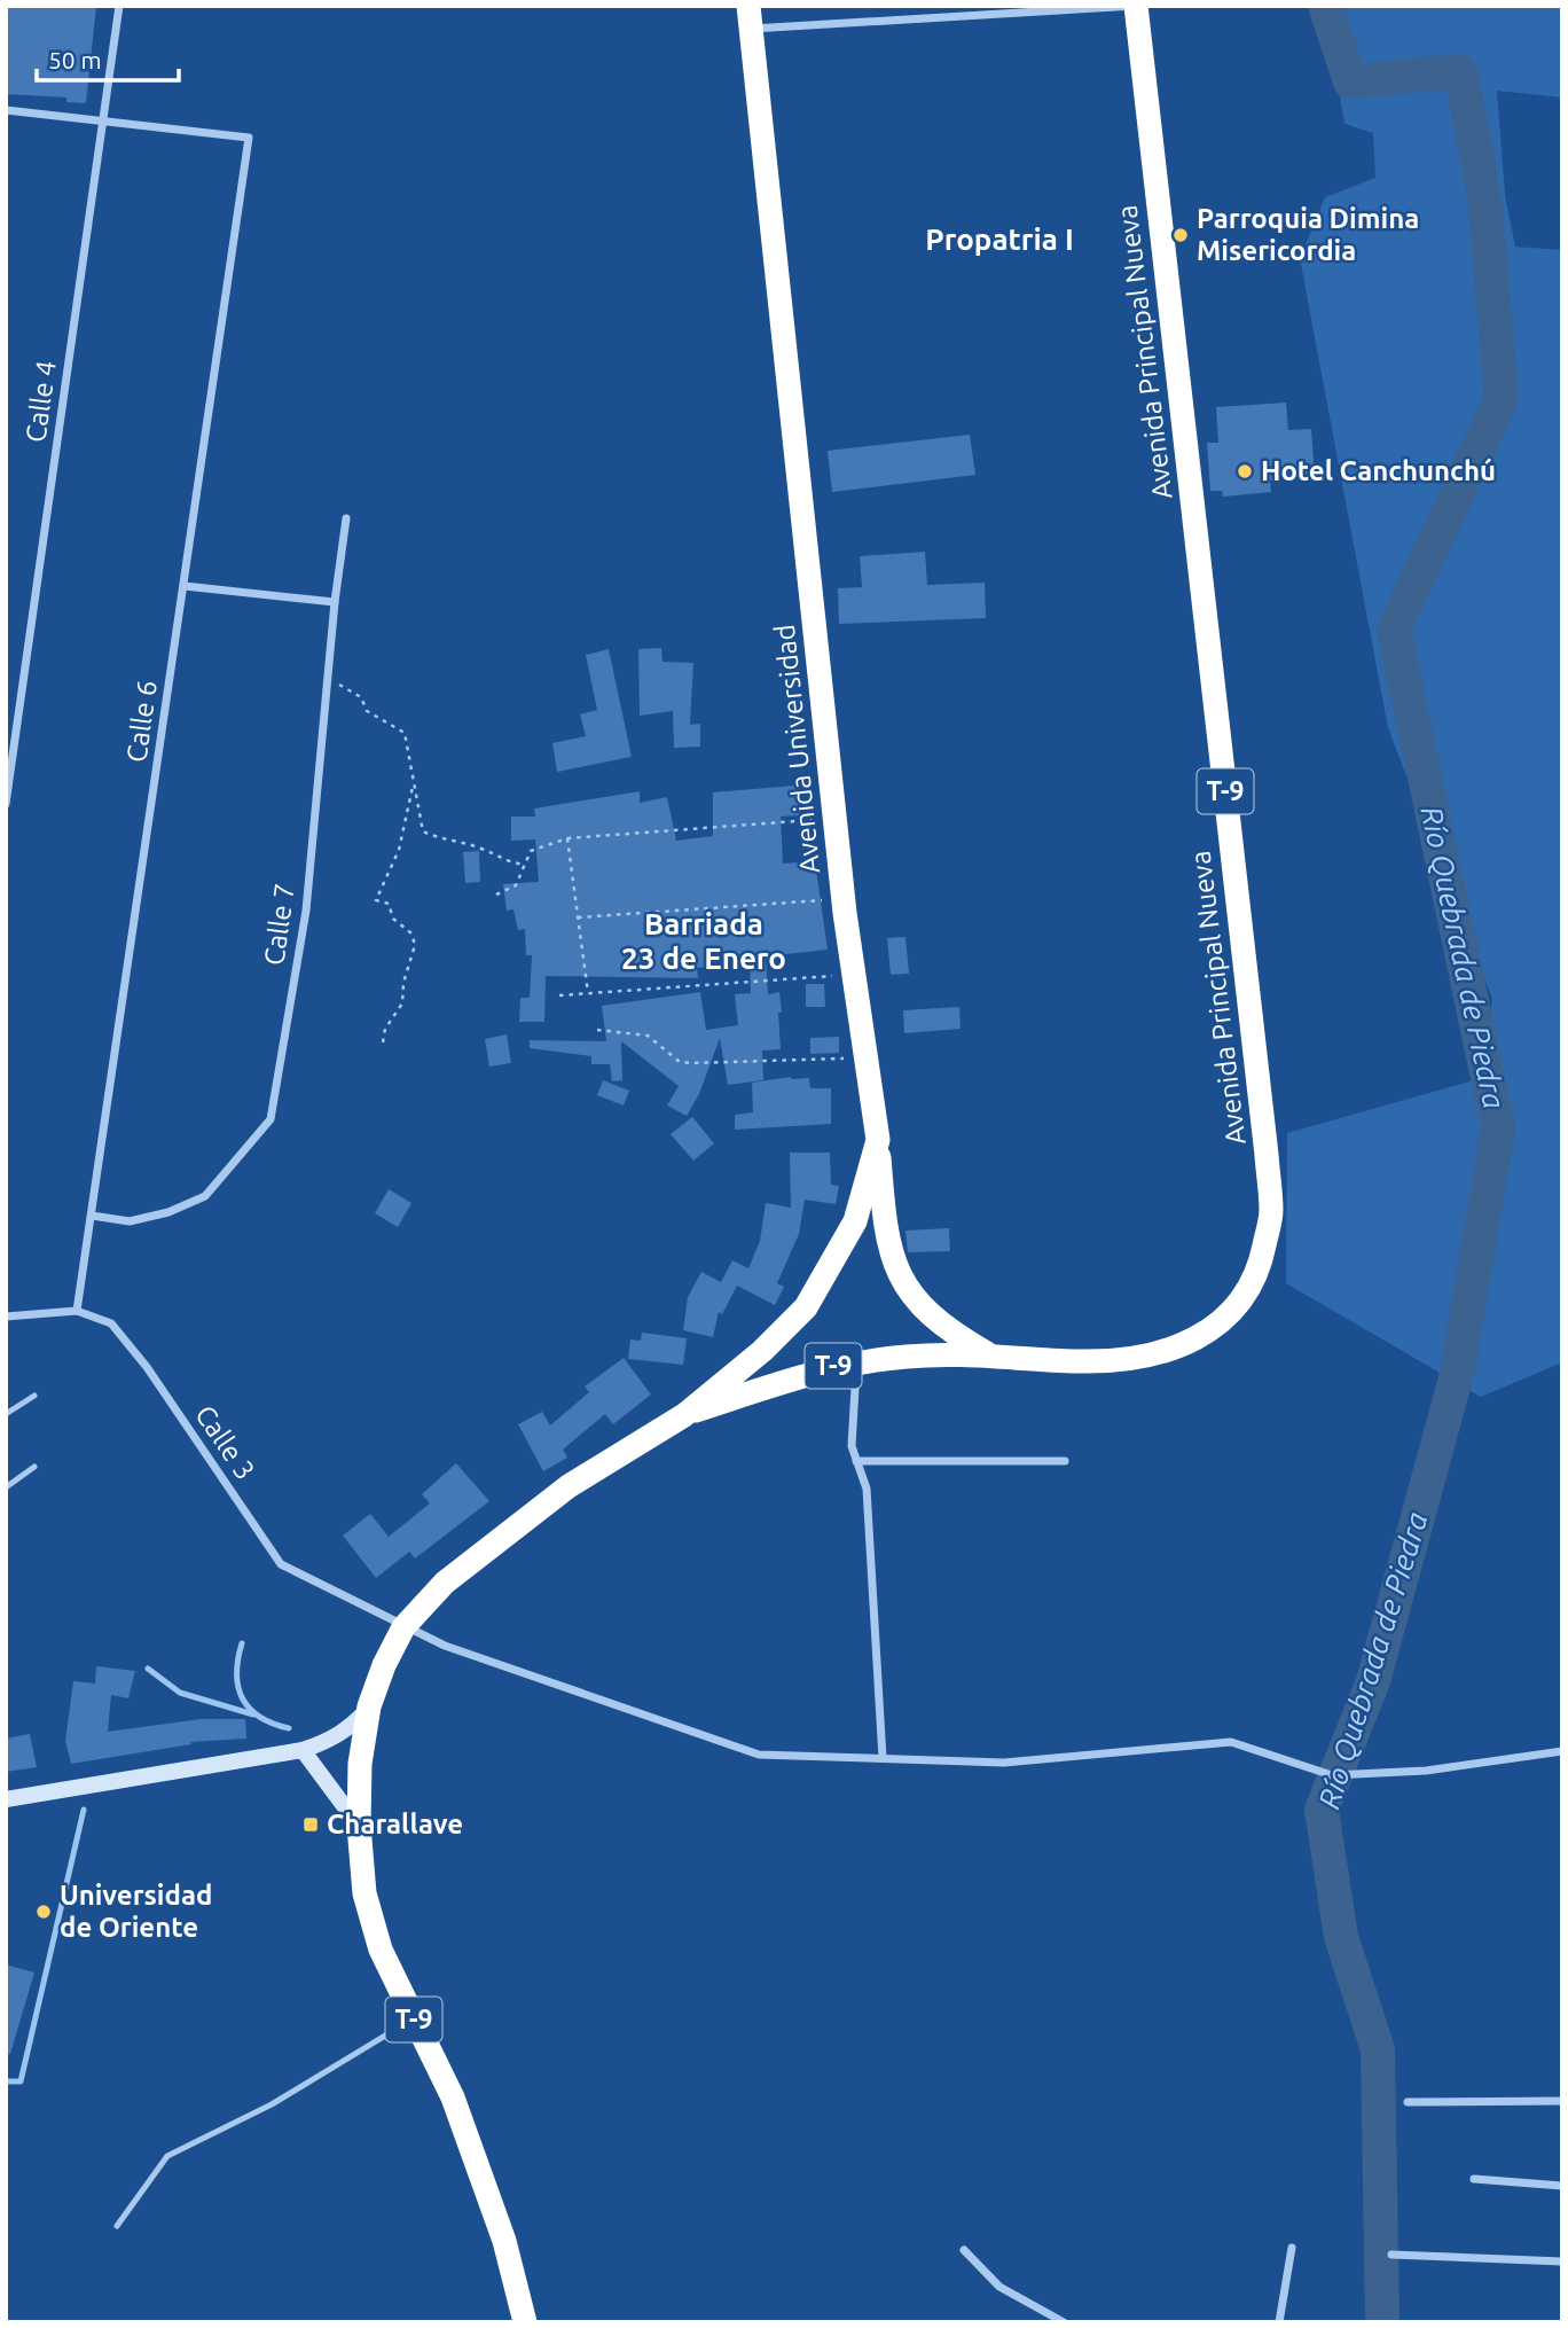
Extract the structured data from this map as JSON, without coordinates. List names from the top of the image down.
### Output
{
  "streets": {
    "highway": ["Avenida Principal Nueva", "Avenida Universidad", "T-9"],
    "street": [
      "Calle 4",
      "Calle 6",
      "Calle 7",
      "Calle 3"
    ]
  },
  "crossings": [
    ["Avenida Principal Nueva", "Avenida Universidad"],
    ["Avenida Principal Nueva", "T-9"],
    ["Calle 4", "Calle 6"],
    ["Calle 6", "Calle 7"],
    ["Calle 6", "Calle 3"],
    ["Avenida Universidad", "T-9"],
    ["T-9", "Calle 3"]
  ],
  "districts": ["Propatria I", "Barriada 23 de Enero"],
  "water": ["Río Quebrada de Piedra"],
  "places": {
    "other": ["Parroquia Dimina Misericordia", "Hotel Canchunchú", "Universidad de Oriente"],
    "transit": ["Charallave"]
  },
  "scale_bar": "50 m"
}
